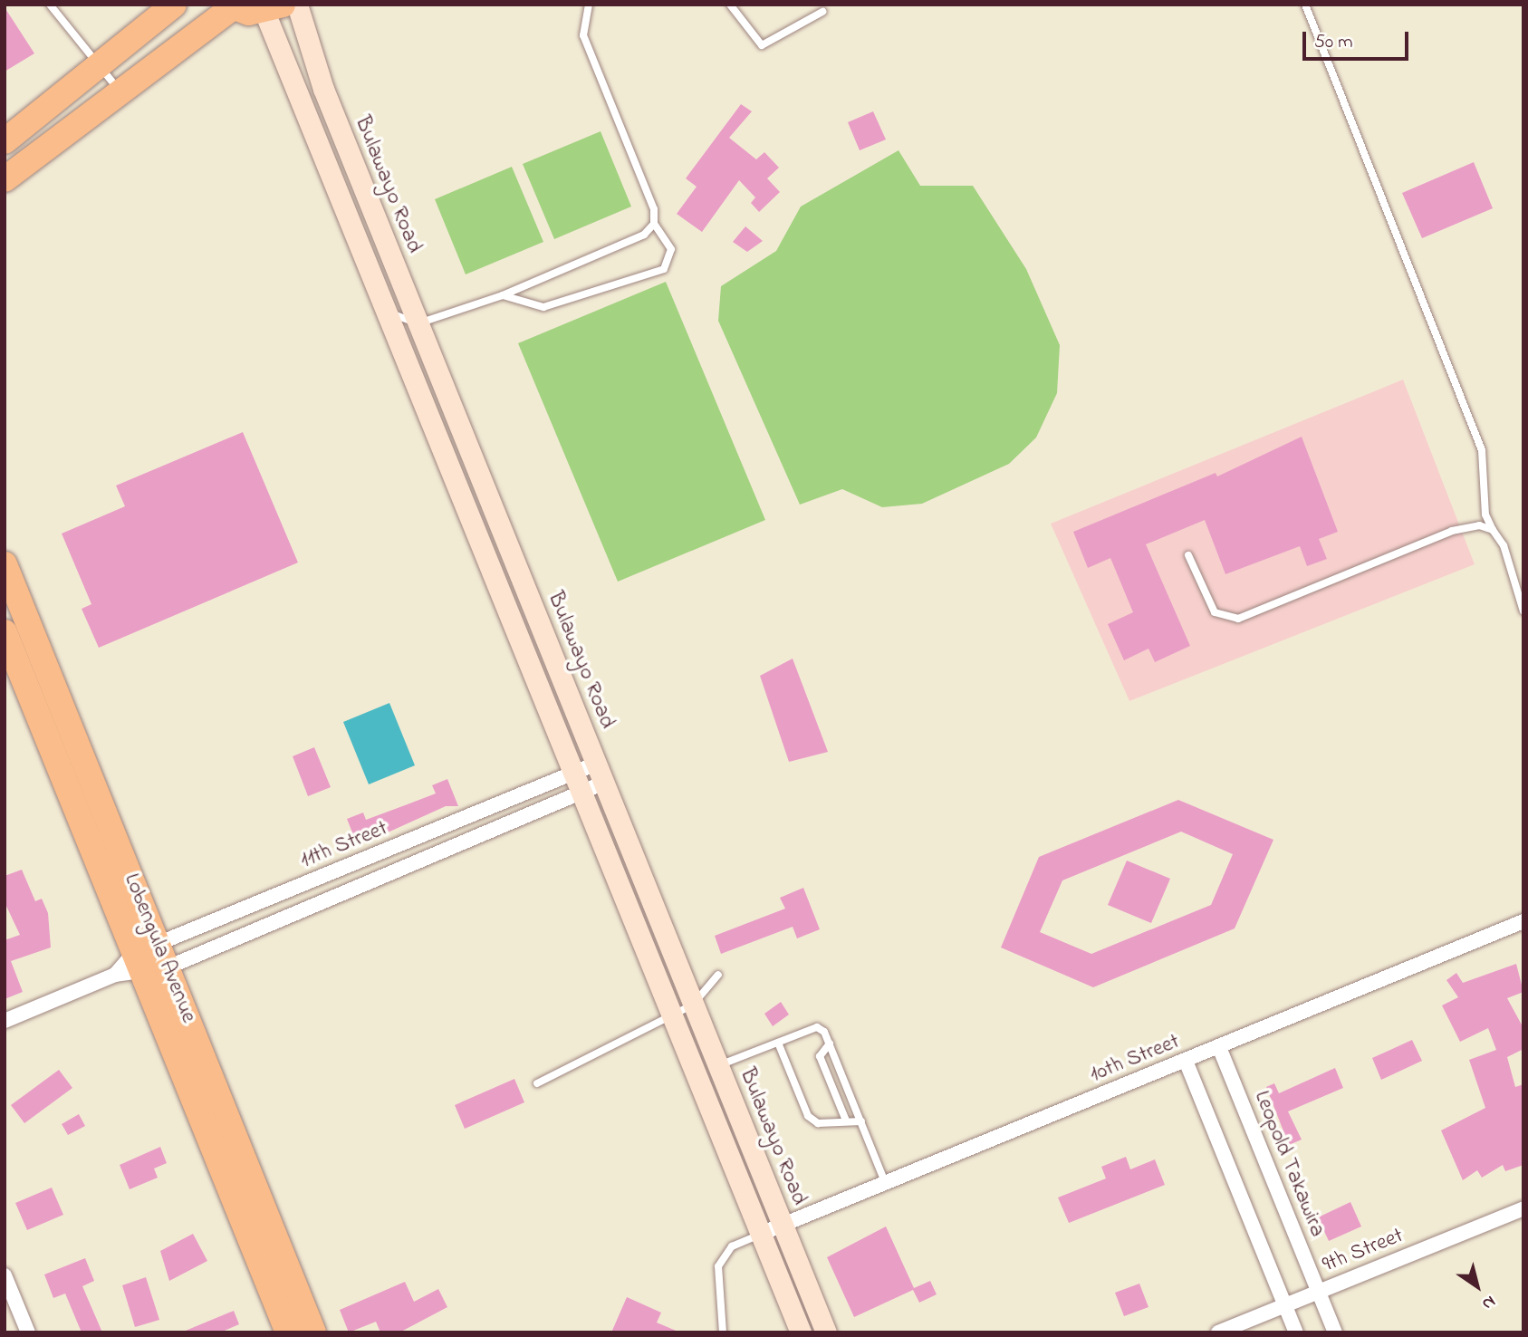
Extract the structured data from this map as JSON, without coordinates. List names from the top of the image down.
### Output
{
  "streets": {
    "highway": ["Lobengula Avenue"],
    "street": [
      "Bulawayo Road",
      "11th Street",
      "10th Street",
      "Leopold Takawira",
      "9th Street"
    ]
  },
  "crossings": [
    ["Bulawayo Road", "11th Street"],
    ["Bulawayo Road", "10th Street"],
    ["11th Street", "Lobengula Avenue"],
    ["10th Street", "Leopold Takawira"],
    ["Leopold Takawira", "9th Street"]
  ],
  "scale_bar": "50 m",
  "north": "bottom right"
}
